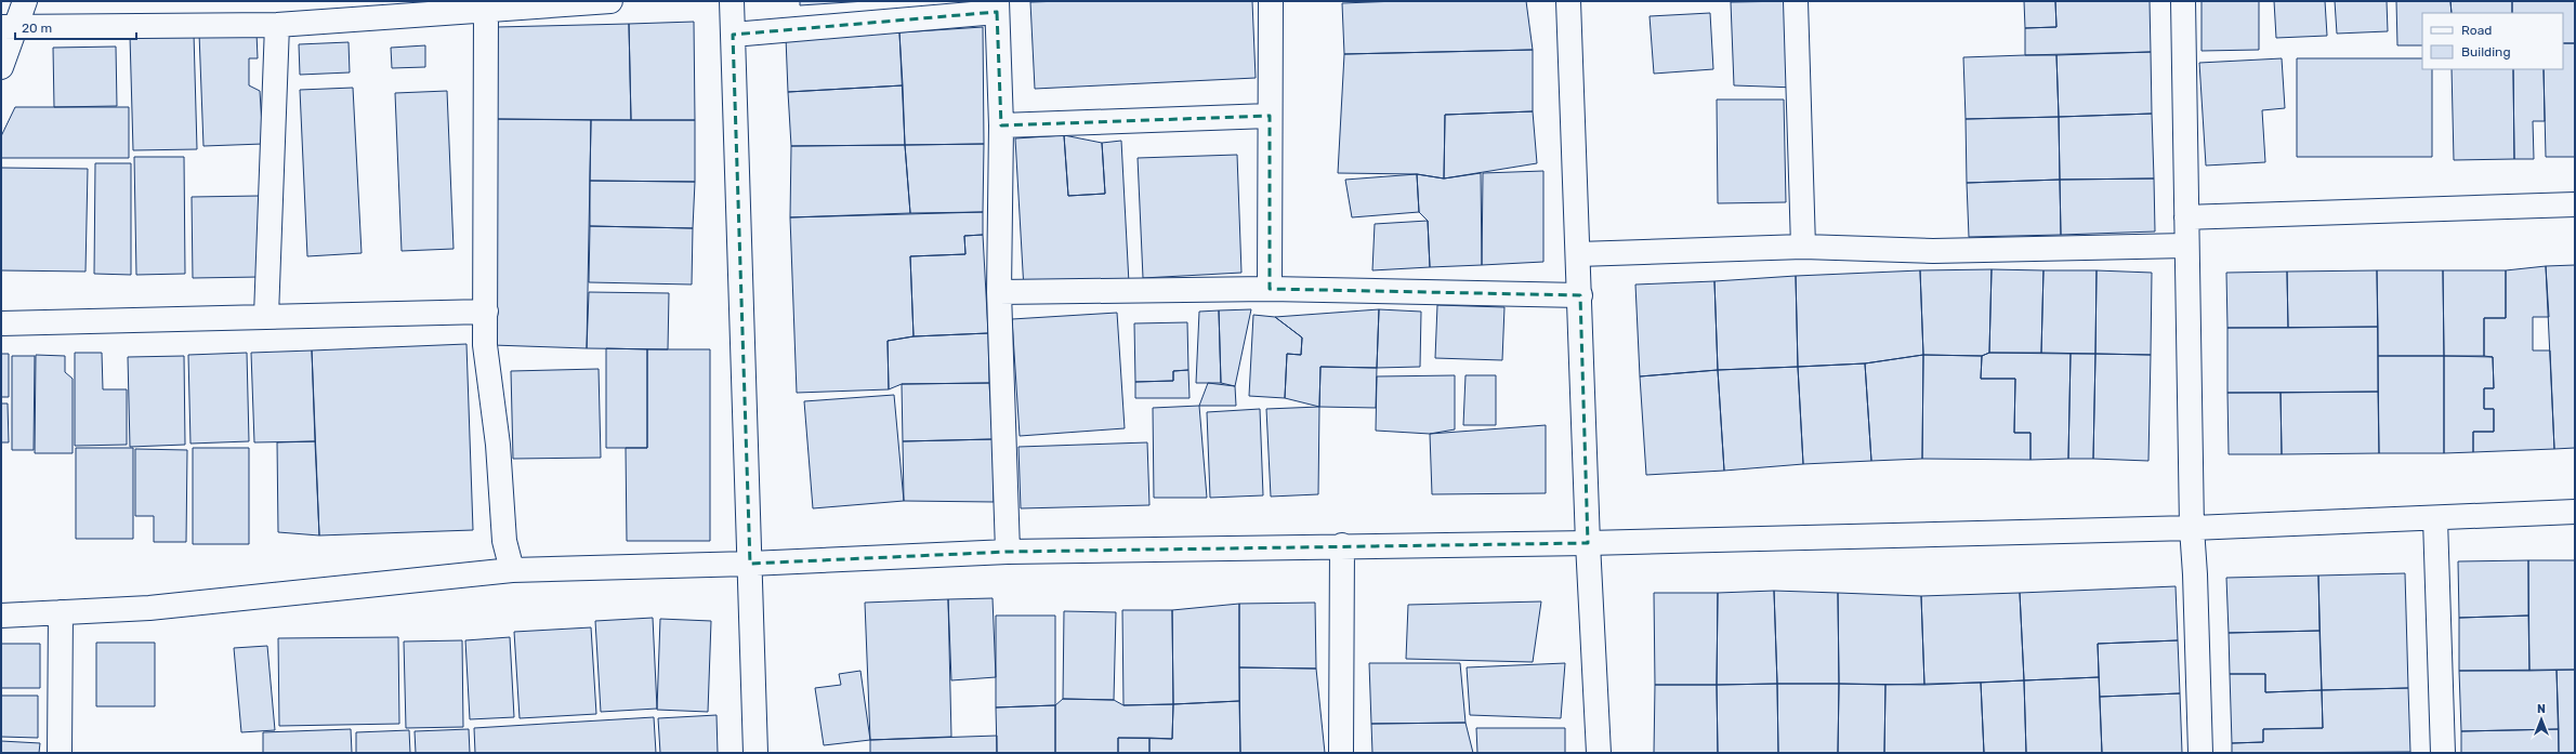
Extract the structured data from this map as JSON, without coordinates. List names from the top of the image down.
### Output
{
  "legend": ["Road", "Building"],
  "scale_bar": "20 m",
  "north": "top"
}
